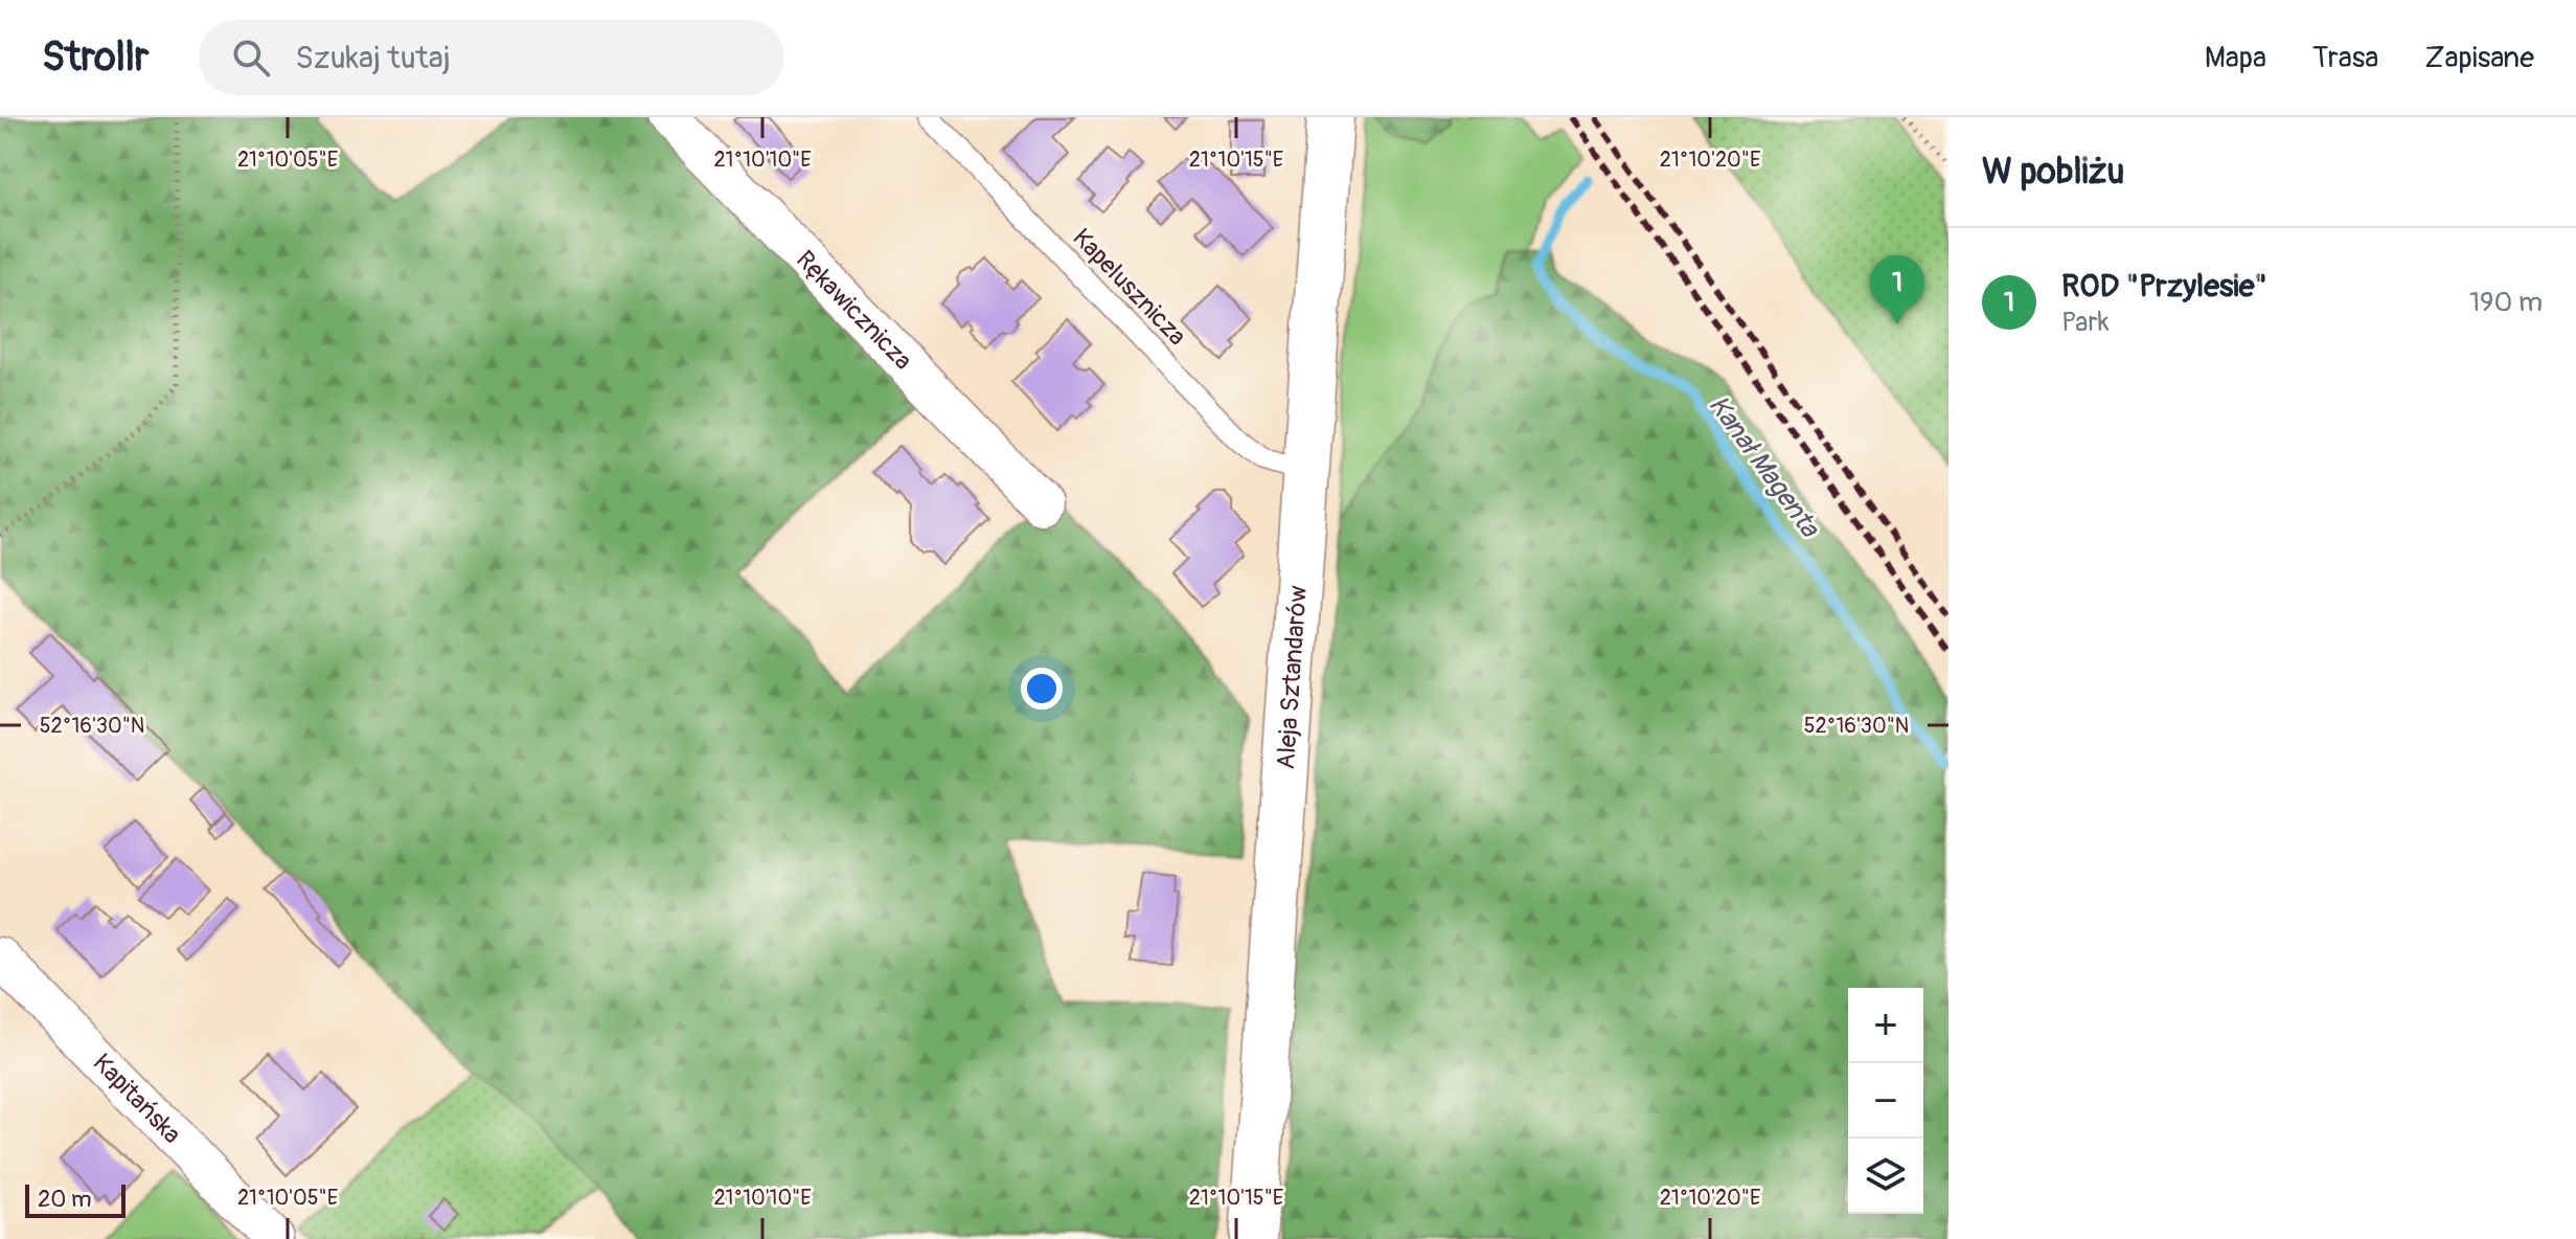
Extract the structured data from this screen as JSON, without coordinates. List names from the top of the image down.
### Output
{
  "streets": {
    "street": ["Rękawicznicza", "Aleja Sztandarów", "Kapitańska"],
    "lane": ["Kapelusznicza"]
  },
  "crossings": [
    ["Kapelusznicza", "Aleja Sztandarów"]
  ],
  "water": ["Kanał Magenta"],
  "scale_bar": "20 m",
  "page": {
    "header": "Strollr",
    "search": "Szukaj tutaj",
    "nav": ["Mapa", "Trasa", "Zapisane"],
    "heading": "W pobliżu",
    "list": [
      {
        "mark": "1",
        "name": "ROD \"Przylesie\"",
        "note": "Park",
        "value": "190 m"
      }
    ],
    "pins": "1",
    "map_buttons": ["+", "−"],
    "scale": "20 m"
  },
  "coordinates": [
    "21°10'05\"E",
    "21°10'10\"E",
    "21°10'15\"E",
    "21°10'20\"E",
    "52°16'30\"N"
  ]
}
